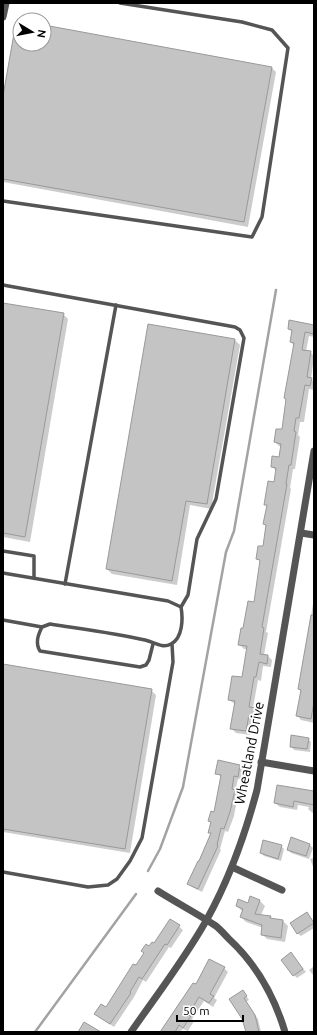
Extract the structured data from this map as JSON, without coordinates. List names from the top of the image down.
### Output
{
  "streets": {
    "street": ["Wheatland Drive"]
  },
  "scale_bar": "50 m",
  "north": "right"
}
